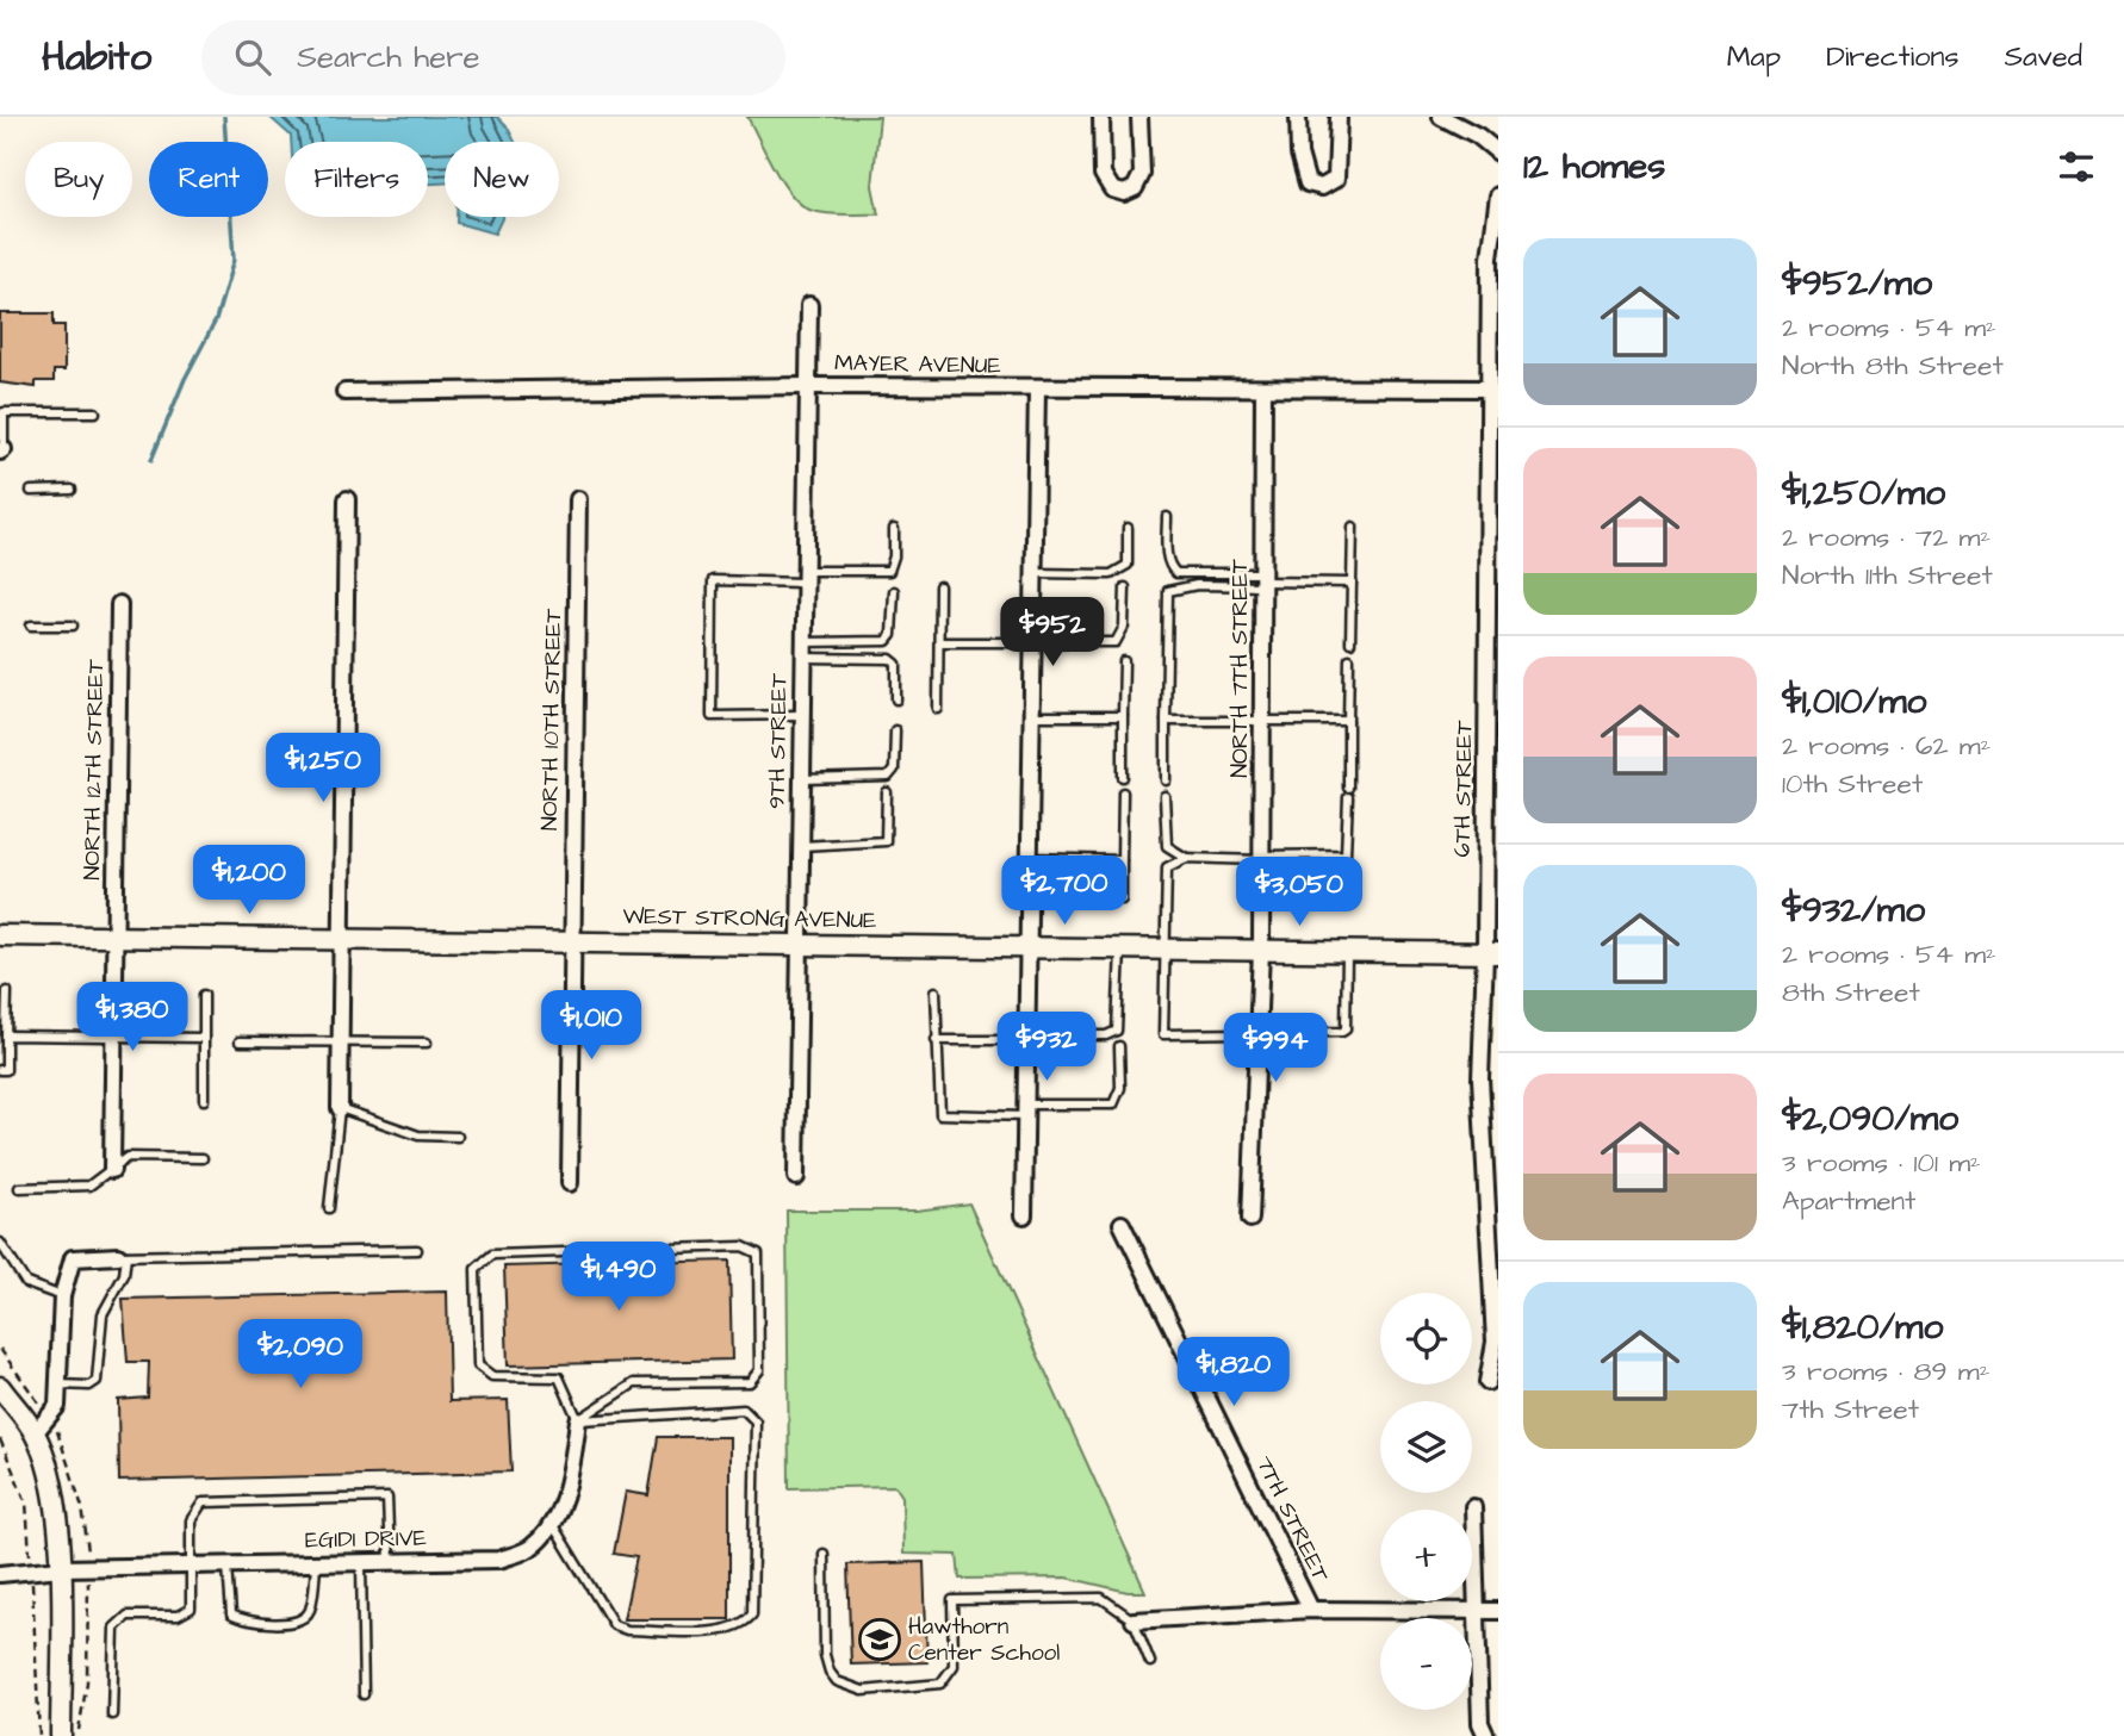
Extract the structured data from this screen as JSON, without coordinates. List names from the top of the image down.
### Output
{
  "streets": {
    "street": [
      "MAYER AVENUE",
      "NORTH 7TH STREET",
      "NORTH 10TH STREET",
      "9TH STREET",
      "NORTH 12TH STREET",
      "6TH STREET",
      "WEST STRONG AVENUE",
      "7TH STREET",
      "EGIDI DRIVE"
    ]
  },
  "crossings": [
    ["MAYER AVENUE", "NORTH 7TH STREET"],
    ["MAYER AVENUE", "9TH STREET"],
    ["MAYER AVENUE", "6TH STREET"],
    ["NORTH 7TH STREET", "WEST STRONG AVENUE"],
    ["NORTH 10TH STREET", "WEST STRONG AVENUE"],
    ["9TH STREET", "WEST STRONG AVENUE"],
    ["NORTH 12TH STREET", "WEST STRONG AVENUE"],
    ["6TH STREET", "WEST STRONG AVENUE"]
  ],
  "places": {
    "school or university": ["Hawthorn Center School"]
  },
  "page": {
    "header": "Habito",
    "search": "Search here",
    "nav": ["Map", "Directions", "Saved"],
    "heading": "12 homes",
    "chip": [
      "Buy",
      "Rent",
      "Filters",
      "New"
    ],
    "list": [
      {
        "name": "$952/mo",
        "note": "2 rooms · 54 m² · North 8th Street"
      },
      {
        "name": "$1,250/mo",
        "note": "2 rooms · 72 m² · North 11th Street"
      },
      {
        "name": "$1,010/mo",
        "note": "2 rooms · 62 m² · 10th Street"
      },
      {
        "name": "$932/mo",
        "note": "2 rooms · 54 m² · 8th Street"
      },
      {
        "name": "$2,090/mo",
        "note": "3 rooms · 101 m² · Apartment"
      },
      {
        "name": "$1,820/mo",
        "note": "3 rooms · 89 m² · 7th Street"
      }
    ],
    "price": [
      "$952",
      "$1,250",
      "$1,200",
      "$2,700",
      "$3,050",
      "$1,380",
      "$1,010",
      "$932",
      "$994",
      "$1,490",
      "$2,090",
      "$1,820"
    ],
    "map_buttons": ["+", "−"]
  }
}
